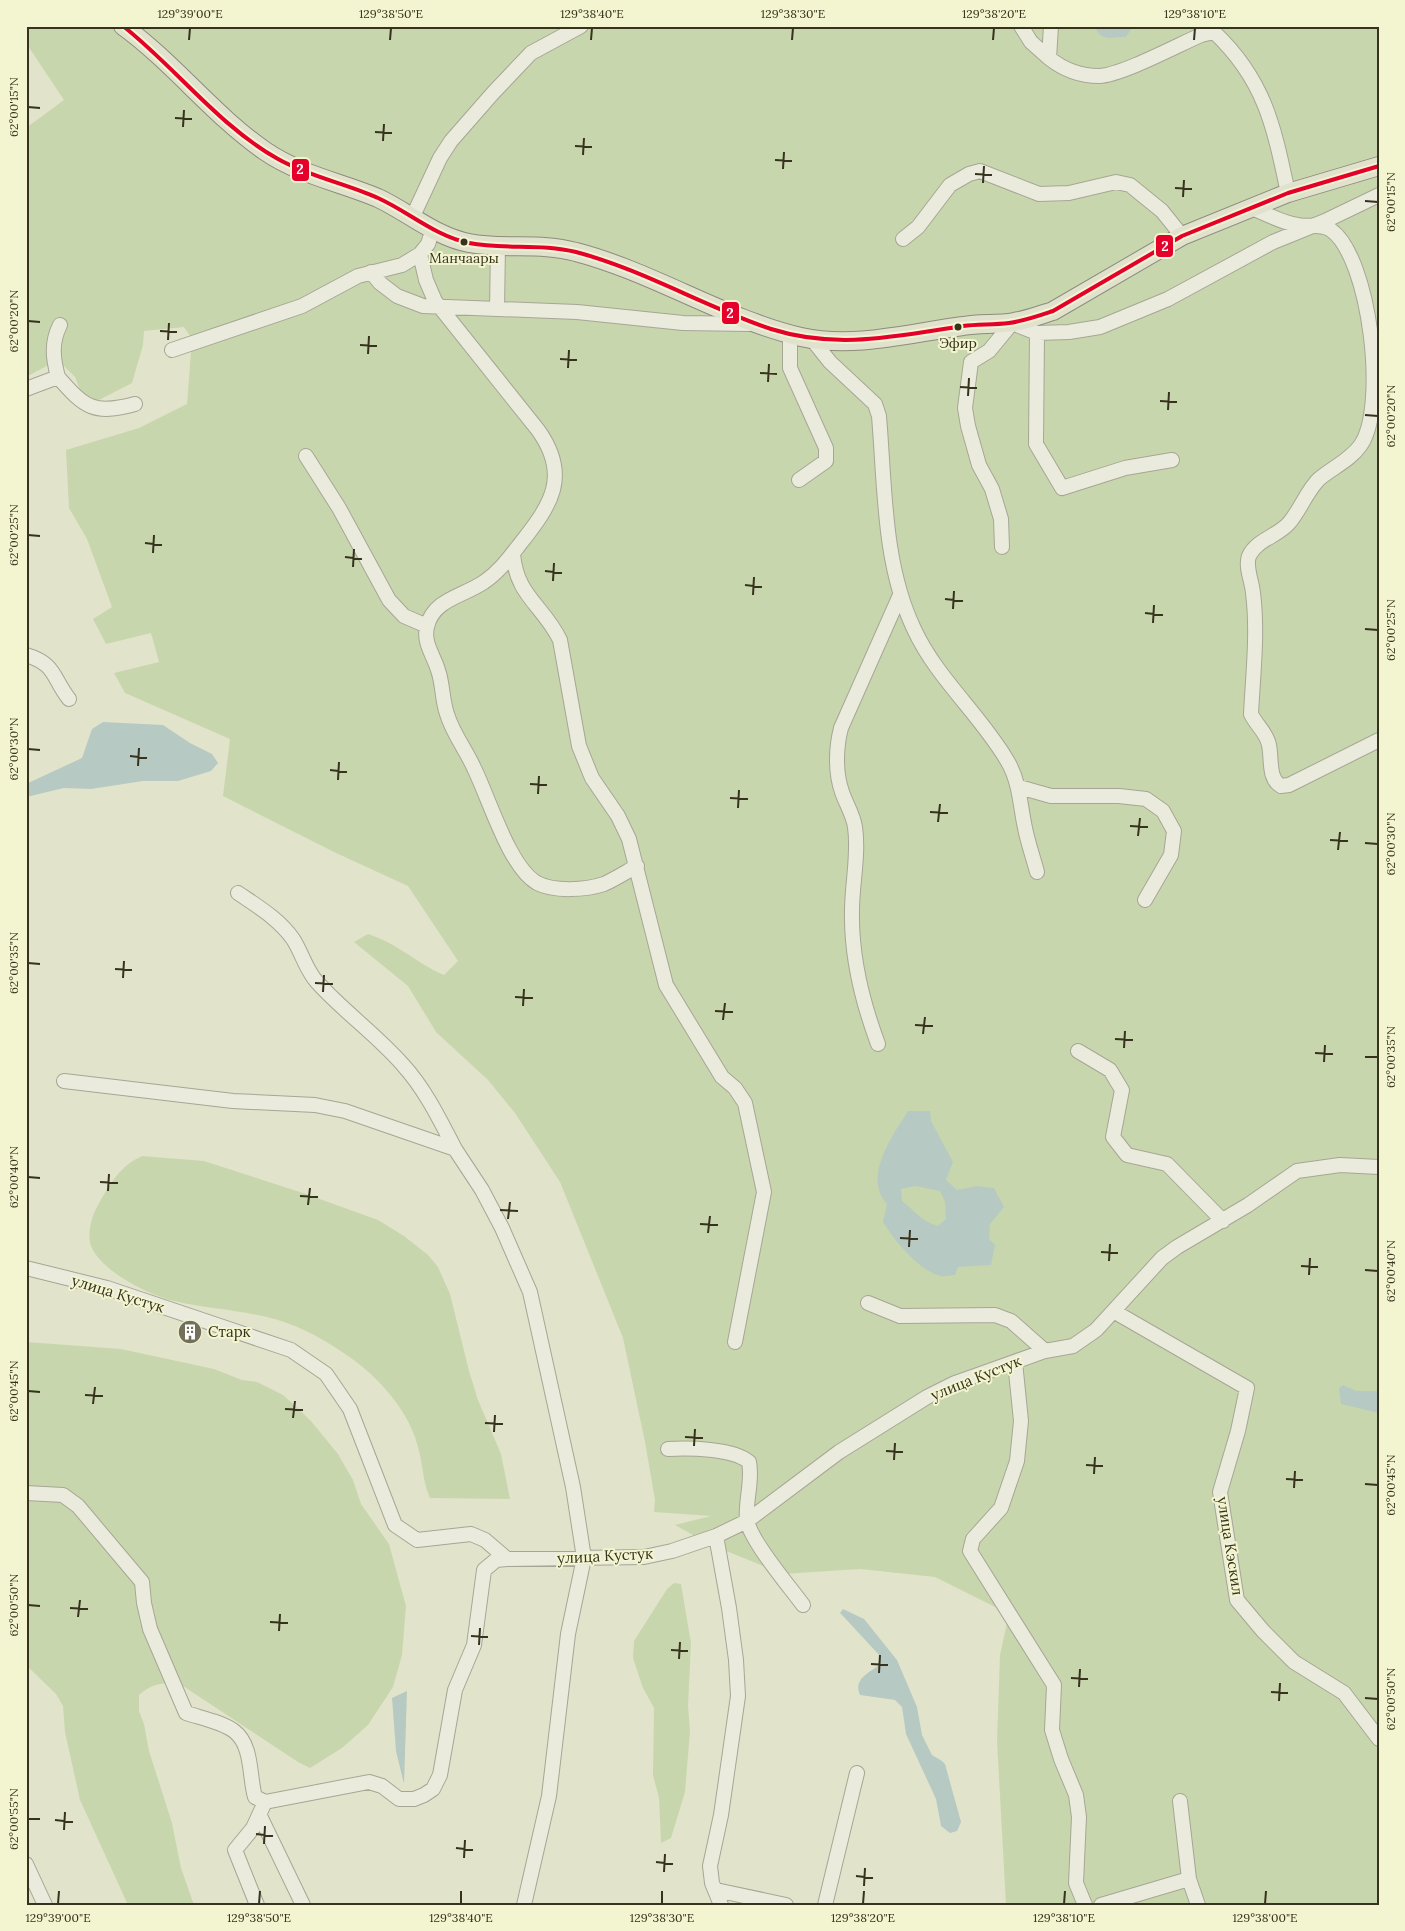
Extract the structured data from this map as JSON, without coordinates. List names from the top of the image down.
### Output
{
  "streets": {
    "street": ["улица Кустук", "улица Кэскил"]
  },
  "crossings": [
    ["улица Кустук", "улица Кэскил"]
  ],
  "places": {
    "other": ["Манчаары", "Эфир"],
    "building": ["Старк"]
  },
  "lines": ["transit line 2"],
  "coordinates": [
    "129°39'00\"E",
    "129°38'50\"E",
    "129°38'40\"E",
    "129°38'30\"E",
    "129°38'20\"E",
    "129°38'10\"E",
    "62°00'15\"N",
    "62°00'20\"N",
    "62°00'25\"N",
    "62°00'30\"N",
    "62°00'35\"N",
    "62°00'40\"N",
    "62°00'45\"N",
    "62°00'50\"N",
    "62°00'55\"N",
    "129°38'00\"E"
  ]
}
